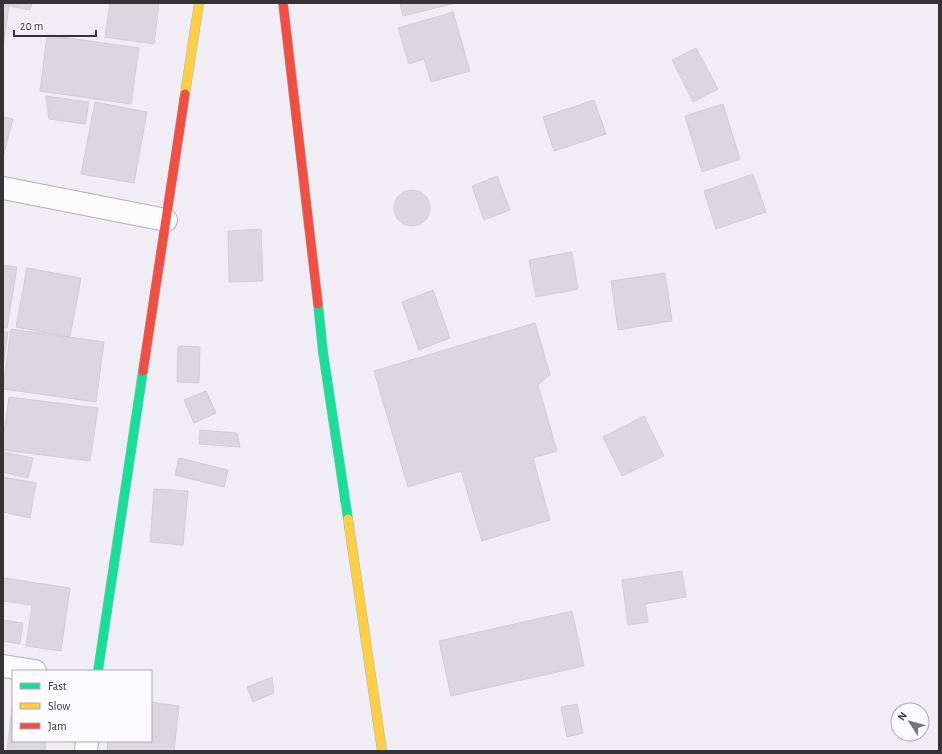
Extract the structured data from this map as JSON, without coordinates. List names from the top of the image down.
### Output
{
  "legend": ["Fast", "Slow", "Jam"],
  "scale_bar": "20 m",
  "north": "top left"
}
